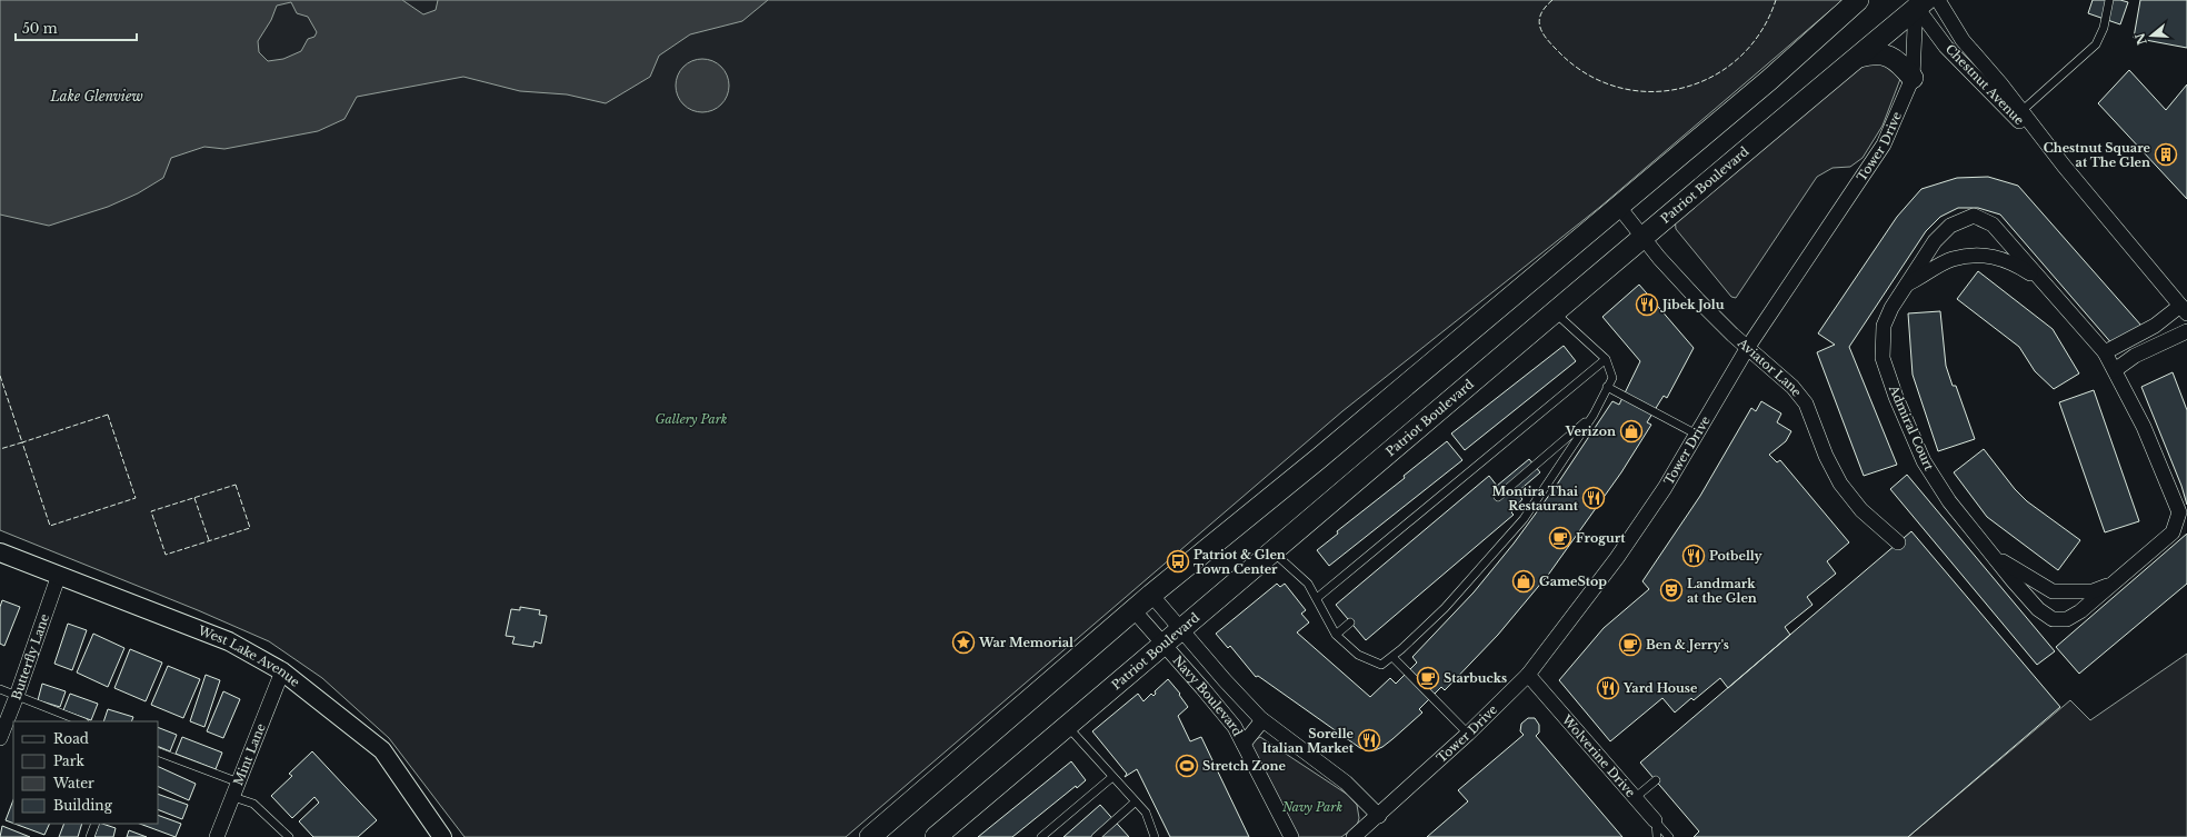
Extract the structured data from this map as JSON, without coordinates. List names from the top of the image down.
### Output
{
  "streets": {
    "main road": ["Patriot Boulevard"],
    "street": [
      "Chestnut Avenue",
      "Tower Drive",
      "Aviator Lane",
      "Admiral Court",
      "Butterfly Lane",
      "West Lake Avenue",
      "Navy Boulevard",
      "Mint Lane",
      "Wolverine Drive"
    ]
  },
  "crossings": [
    ["Chestnut Avenue", "Tower Drive"],
    ["Chestnut Avenue", "Patriot Boulevard"],
    ["Tower Drive", "Patriot Boulevard"],
    ["Tower Drive", "Aviator Lane"],
    ["Tower Drive", "Navy Boulevard"],
    ["Tower Drive", "Wolverine Drive"],
    ["Patriot Boulevard", "Aviator Lane"],
    ["Patriot Boulevard", "Navy Boulevard"],
    ["Butterfly Lane", "West Lake Avenue"],
    ["West Lake Avenue", "Mint Lane"]
  ],
  "water": ["Lake Glenview"],
  "parks": ["Gallery Park", "Navy Park"],
  "places": {
    "building": ["Chestnut Square at The Glen"],
    "restaurant": [
      "Jibek Jolu",
      "Montira Thai Restaurant",
      "Potbelly",
      "Yard House",
      "Sorelle Italian Market"
    ],
    "shop": ["Verizon", "GameStop"],
    "cafe": ["Frogurt", "Ben & Jerry's", "Starbucks"],
    "bus stop": ["Patriot & Glen Town Center"],
    "theatre": ["Landmark at the Glen"],
    "place": ["War Memorial"],
    "sports": ["Stretch Zone"]
  },
  "legend": [
    "Road",
    "Park",
    "Water",
    "Building"
  ],
  "scale_bar": "50 m",
  "north": "left"
}
